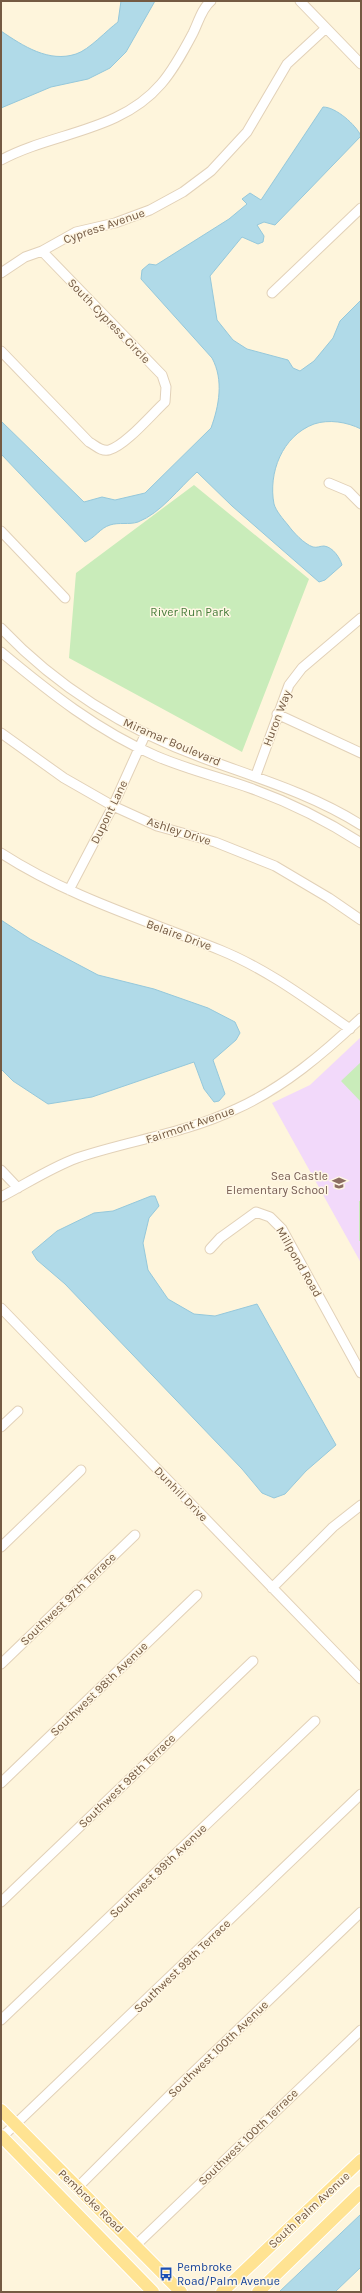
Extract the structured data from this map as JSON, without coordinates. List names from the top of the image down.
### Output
{
  "streets": {
    "main road": ["Pembroke Road", "South Palm Avenue"],
    "street": [
      "Cypress Avenue",
      "South Cypress Circle",
      "Huron Way",
      "Miramar Boulevard",
      "Dupont Lane",
      "Ashley Drive",
      "Belaire Drive",
      "Fairmont Avenue",
      "Millpond Road",
      "Dunhill Drive",
      "Southwest 97th Terrace",
      "Southwest 98th Avenue",
      "Southwest 98th Terrace",
      "Southwest 99th Avenue",
      "Southwest 99th Terrace",
      "Southwest 100th Avenue",
      "Southwest 100th Terrace"
    ]
  },
  "crossings": [
    ["Cypress Avenue", "South Cypress Circle"],
    ["Huron Way", "Miramar Boulevard"],
    ["Miramar Boulevard", "Dupont Lane"],
    ["Dupont Lane", "Ashley Drive"],
    ["Dupont Lane", "Belaire Drive"],
    ["Belaire Drive", "Fairmont Avenue"],
    ["Southwest 99th Terrace", "Pembroke Road"],
    ["Southwest 100th Avenue", "Pembroke Road"],
    ["Southwest 100th Terrace", "Pembroke Road"]
  ],
  "parks": ["River Run Park"],
  "places": {
    "school or university": ["Sea Castle Elementary School"],
    "bus stop": ["Pembroke Road/Palm Avenue"]
  }
}
